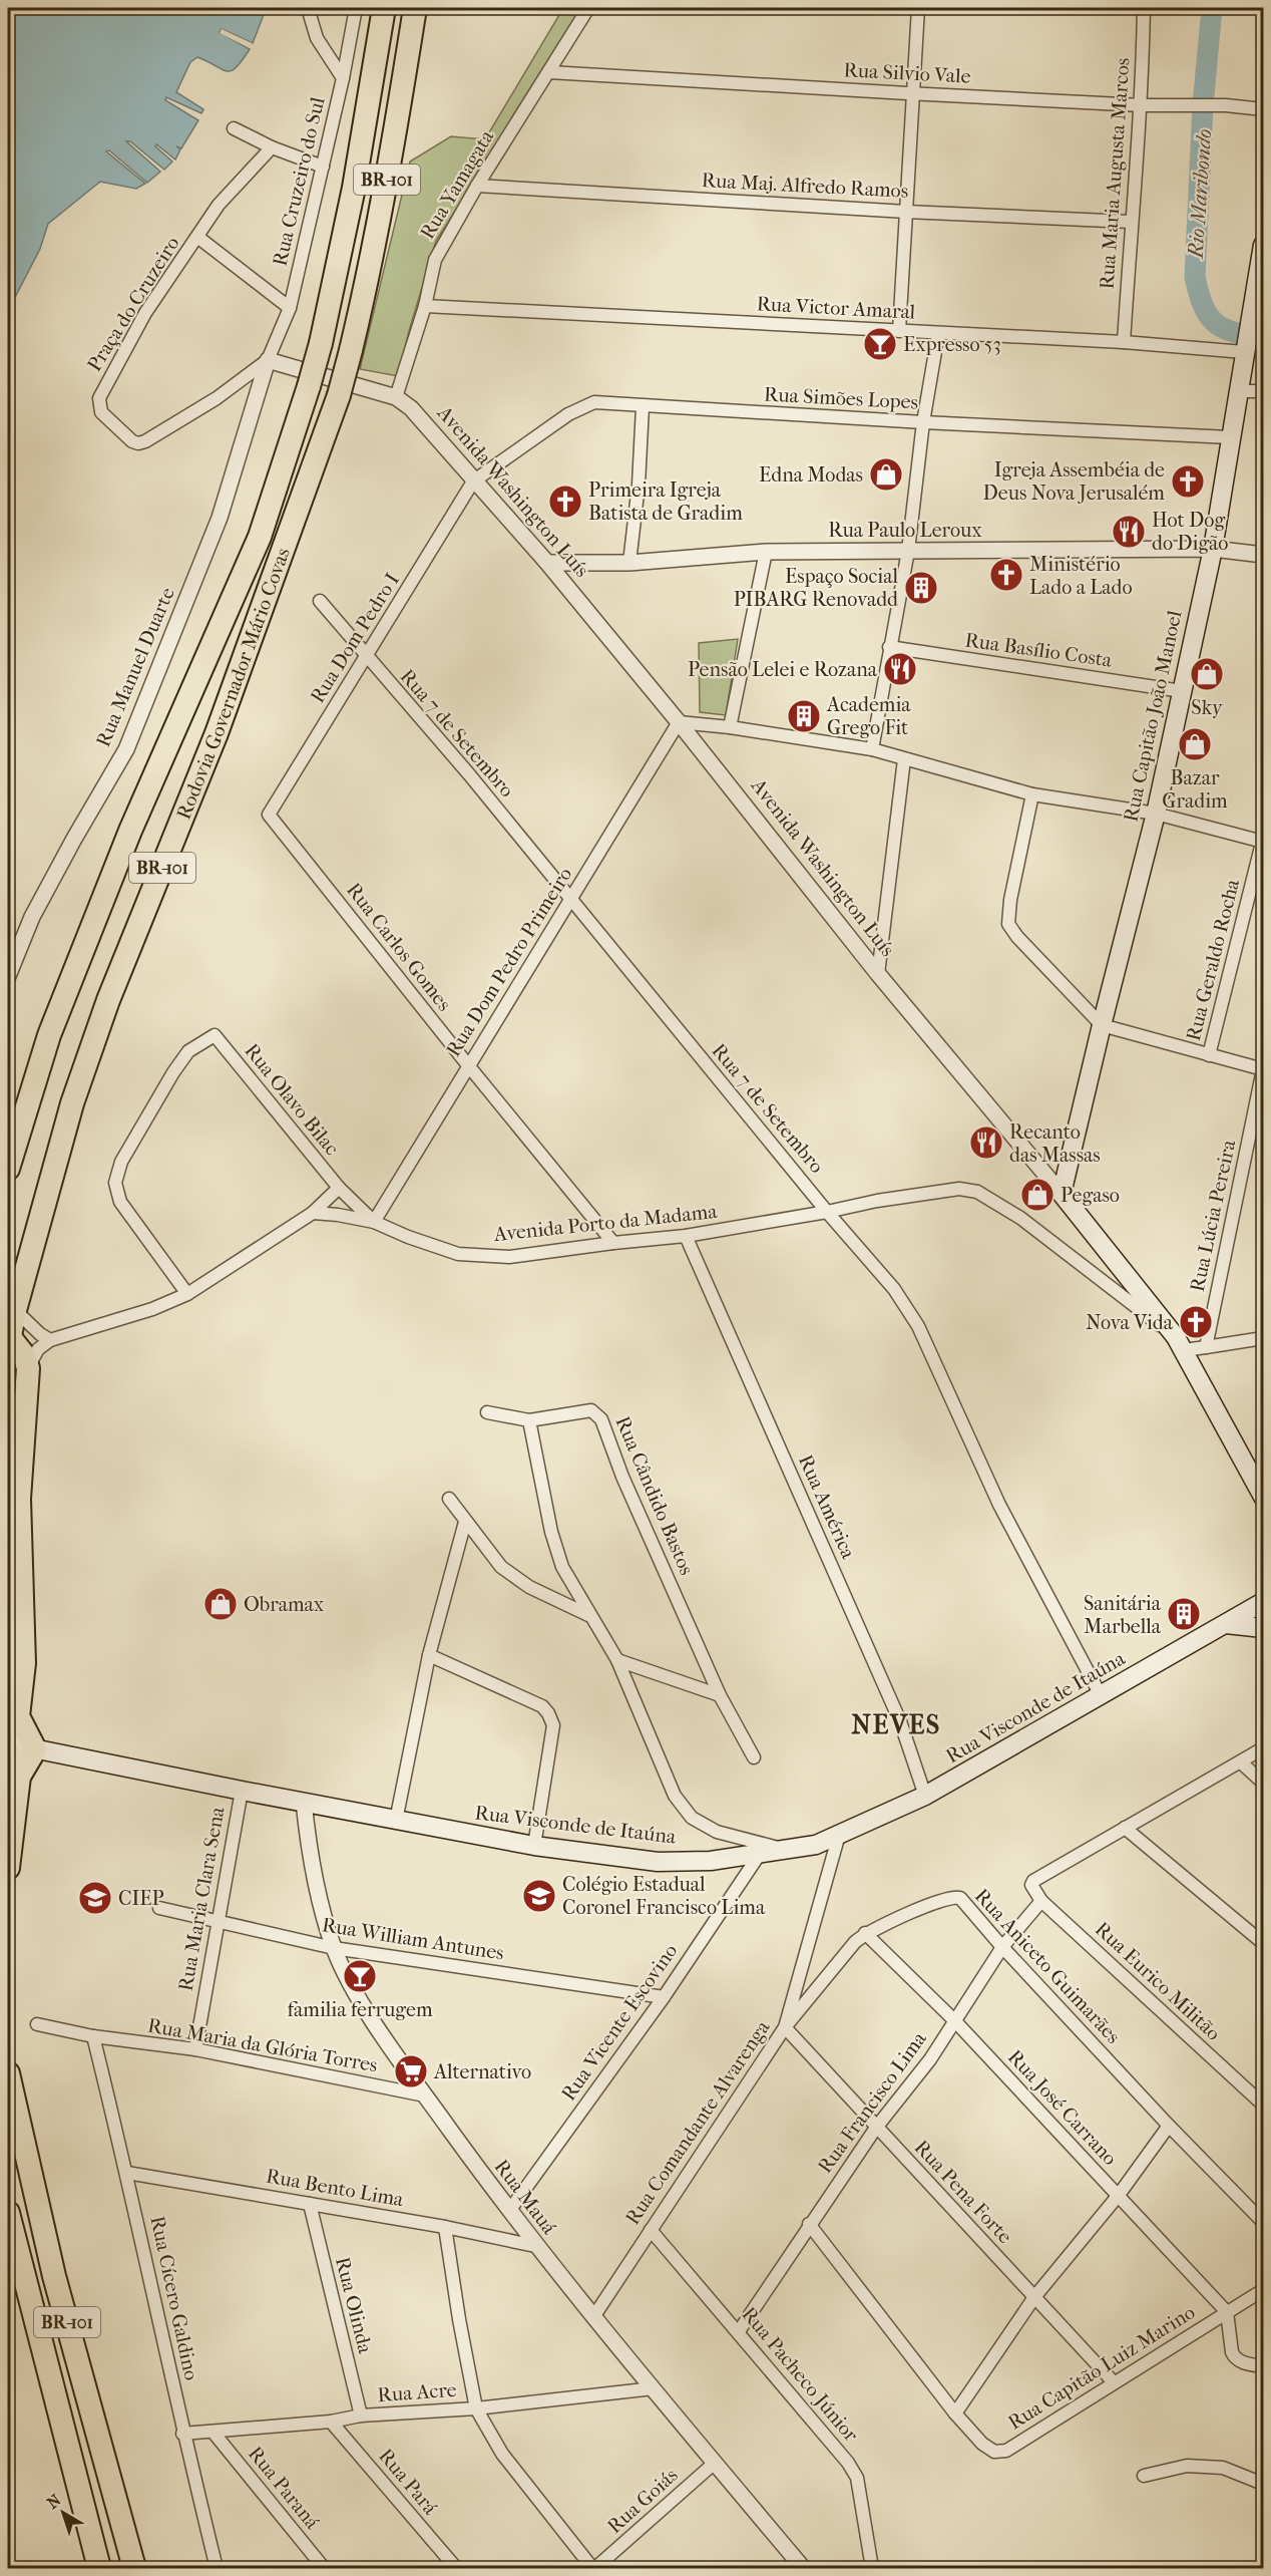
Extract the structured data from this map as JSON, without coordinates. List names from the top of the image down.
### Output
{
  "streets": {
    "highway": ["BR-101", "Rodovia Governador Mário Covas"],
    "main road": ["Avenida Washington Luís", "Rua Capitão João Manoel", "Rua Visconde de Itaúna"],
    "street": [
      "Rua Silvio Vale",
      "Rua Maria Augusta Marcos",
      "Rua Cruzeiro do Sul",
      "Rua Yamagata",
      "Rua Maj. Alfredo Ramos",
      "Praça do Cruzeiro",
      "Rua Victor Amaral",
      "Rua Simões Lopes",
      "Rua Paulo Leroux",
      "Rua Dom Pedro I",
      "Rua Basílio Costa",
      "Rua Manuel Duarte",
      "Rua 7 de Setembro",
      "Rua Carlos Gomes",
      "Rua Geraldo Rocha",
      "Rua Dom Pedro Primeiro",
      "Rua Olavo Bilac",
      "Rua Lúcia Pereira",
      "Avenida Porto da Madama",
      "Rua Cândido Bastos",
      "Rua América",
      "Rua Maria Clara Sena",
      "Rua William Antunes",
      "Rua Aniceto Guimarães",
      "Rua Eurico Militão",
      "Rua Vicente Escovino",
      "Rua Maria da Glória Torres",
      "Rua Francisco Lima",
      "Rua José Carrano",
      "Rua Comandante Alvarenga",
      "Rua Bento Lima",
      "Rua Pena Forte",
      "Rua Mauá",
      "Rua Cícero Galdino",
      "Rua Olinda",
      "Rua Capitão Luiz Marino",
      "Rua Pacheco Júnior",
      "Rua Acre",
      "Rua Pará",
      "Rua Paraná",
      "Rua Goiás"
    ]
  },
  "crossings": [
    ["Rua Silvio Vale", "Rua Maria Augusta Marcos"],
    ["Rua Silvio Vale", "Rua Yamagata"],
    ["Rua Maria Augusta Marcos", "Rua Maj. Alfredo Ramos"],
    ["Rua Maria Augusta Marcos", "Rua Victor Amaral"],
    ["Rua Cruzeiro do Sul", "Praça do Cruzeiro"],
    ["Rua Cruzeiro do Sul", "Avenida Washington Luís"],
    ["Rua Cruzeiro do Sul", "Rua Manuel Duarte"],
    ["Rua Yamagata", "Rua Maj. Alfredo Ramos"],
    ["Rua Yamagata", "Rua Victor Amaral"],
    ["Rua Yamagata", "Avenida Washington Luís"],
    ["Praça do Cruzeiro", "Avenida Washington Luís"],
    ["Praça do Cruzeiro", "Rua Manuel Duarte"],
    ["Rua Victor Amaral", "Rua Capitão João Manoel"],
    ["Rua Simões Lopes", "Avenida Washington Luís"],
    ["Rua Simões Lopes", "Rua Dom Pedro I"],
    ["Rua Simões Lopes", "Rua Capitão João Manoel"],
    ["Avenida Washington Luís", "Rua Paulo Leroux"],
    ["Avenida Washington Luís", "Rua Dom Pedro I"],
    ["Avenida Washington Luís", "Rua Manuel Duarte"],
    ["Avenida Washington Luís", "Rua Capitão João Manoel"],
    ["Avenida Washington Luís", "Rua Dom Pedro Primeiro"],
    ["Avenida Washington Luís", "Avenida Porto da Madama"],
    ["Rua Paulo Leroux", "Rua Capitão João Manoel"],
    ["Rua Dom Pedro I", "Rua 7 de Setembro"],
    ["Rua Dom Pedro I", "Rua Carlos Gomes"],
    ["Rua Basílio Costa", "Rua Capitão João Manoel"],
    ["Rua 7 de Setembro", "Rua Dom Pedro Primeiro"],
    ["Rua 7 de Setembro", "Avenida Porto da Madama"],
    ["Rua 7 de Setembro", "Rua Visconde de Itaúna"],
    ["Rua Carlos Gomes", "Rua Dom Pedro Primeiro"],
    ["Rua Carlos Gomes", "Avenida Porto da Madama"],
    ["Rua Dom Pedro Primeiro", "Avenida Porto da Madama"],
    ["Rua Olavo Bilac", "Avenida Porto da Madama"],
    ["Avenida Porto da Madama", "Rua América"],
    ["Rua América", "Rua Visconde de Itaúna"],
    ["Rua Visconde de Itaúna", "Rua Maria Clara Sena"],
    ["Rua Visconde de Itaúna", "Rua Vicente Escovino"],
    ["Rua Visconde de Itaúna", "Rua Comandante Alvarenga"],
    ["Rua Visconde de Itaúna", "Rua Mauá"],
    ["Rua Maria Clara Sena", "Rua William Antunes"],
    ["Rua Maria Clara Sena", "Rua Maria da Glória Torres"],
    ["Rua William Antunes", "Rua Vicente Escovino"],
    ["Rua William Antunes", "Rua Mauá"],
    ["Rua Aniceto Guimarães", "Rua Francisco Lima"],
    ["Rua Aniceto Guimarães", "Rua José Carrano"],
    ["Rua Aniceto Guimarães", "Rua Comandante Alvarenga"],
    ["Rua Aniceto Guimarães", "Rua Pena Forte"],
    ["Rua Eurico Militão", "Rua Francisco Lima"],
    ["Rua Vicente Escovino", "Rua Mauá"],
    ["Rua Maria da Glória Torres", "Rua Mauá"],
    ["Rua Maria da Glória Torres", "Rua Cícero Galdino"],
    ["Rua Francisco Lima", "Rua José Carrano"],
    ["Rua Francisco Lima", "Rua Pena Forte"],
    ["Rua Francisco Lima", "Rua Capitão Luiz Marino"],
    ["Rua Francisco Lima", "Rua Pacheco Júnior"],
    ["Rua José Carrano", "Rua Capitão Luiz Marino"],
    ["Rua Comandante Alvarenga", "Rua Pena Forte"],
    ["Rua Comandante Alvarenga", "Rua Mauá"],
    ["Rua Comandante Alvarenga", "Rua Pacheco Júnior"],
    ["Rua Bento Lima", "Rua Mauá"],
    ["Rua Bento Lima", "Rua Cícero Galdino"],
    ["Rua Bento Lima", "Rua Olinda"],
    ["Rua Pena Forte", "Rua Capitão Luiz Marino"],
    ["Rua Mauá", "Rua Acre"],
    ["Rua Mauá", "Rua Goiás"],
    ["Rua Cícero Galdino", "Rua Acre"],
    ["Rua Olinda", "Rua Acre"],
    ["Rua Acre", "Rua Pará"],
    ["Rua Acre", "Rua Paraná"]
  ],
  "districts": ["NEVES"],
  "water": ["Rio Maribondo"],
  "places": {
    "bar": ["Expresso 53", "familia ferrugem"],
    "shop": [
      "Edna Modas",
      "Sky",
      "Bazar Gradim",
      "Pegaso",
      "Obramax"
    ],
    "church": [
      "Igreja Assembéia de Deus Nova Jerusalém",
      "Primeira Igreja Batista de Gradim",
      "Ministério Lado a Lado",
      "Nova Vida"
    ],
    "restaurant": ["Hot Dog do Digão", "Pensão Lelei e Rozana", "Recanto das Massas"],
    "building": ["Espaço Social PIBARG Renovadd", "Academia Grego Fit", "Sanitária Marbella"],
    "school or university": ["Colégio Estadual Coronel Francisco Lima", "CIEP"],
    "supermarket": ["Alternativo"]
  },
  "north": "top left"
}
